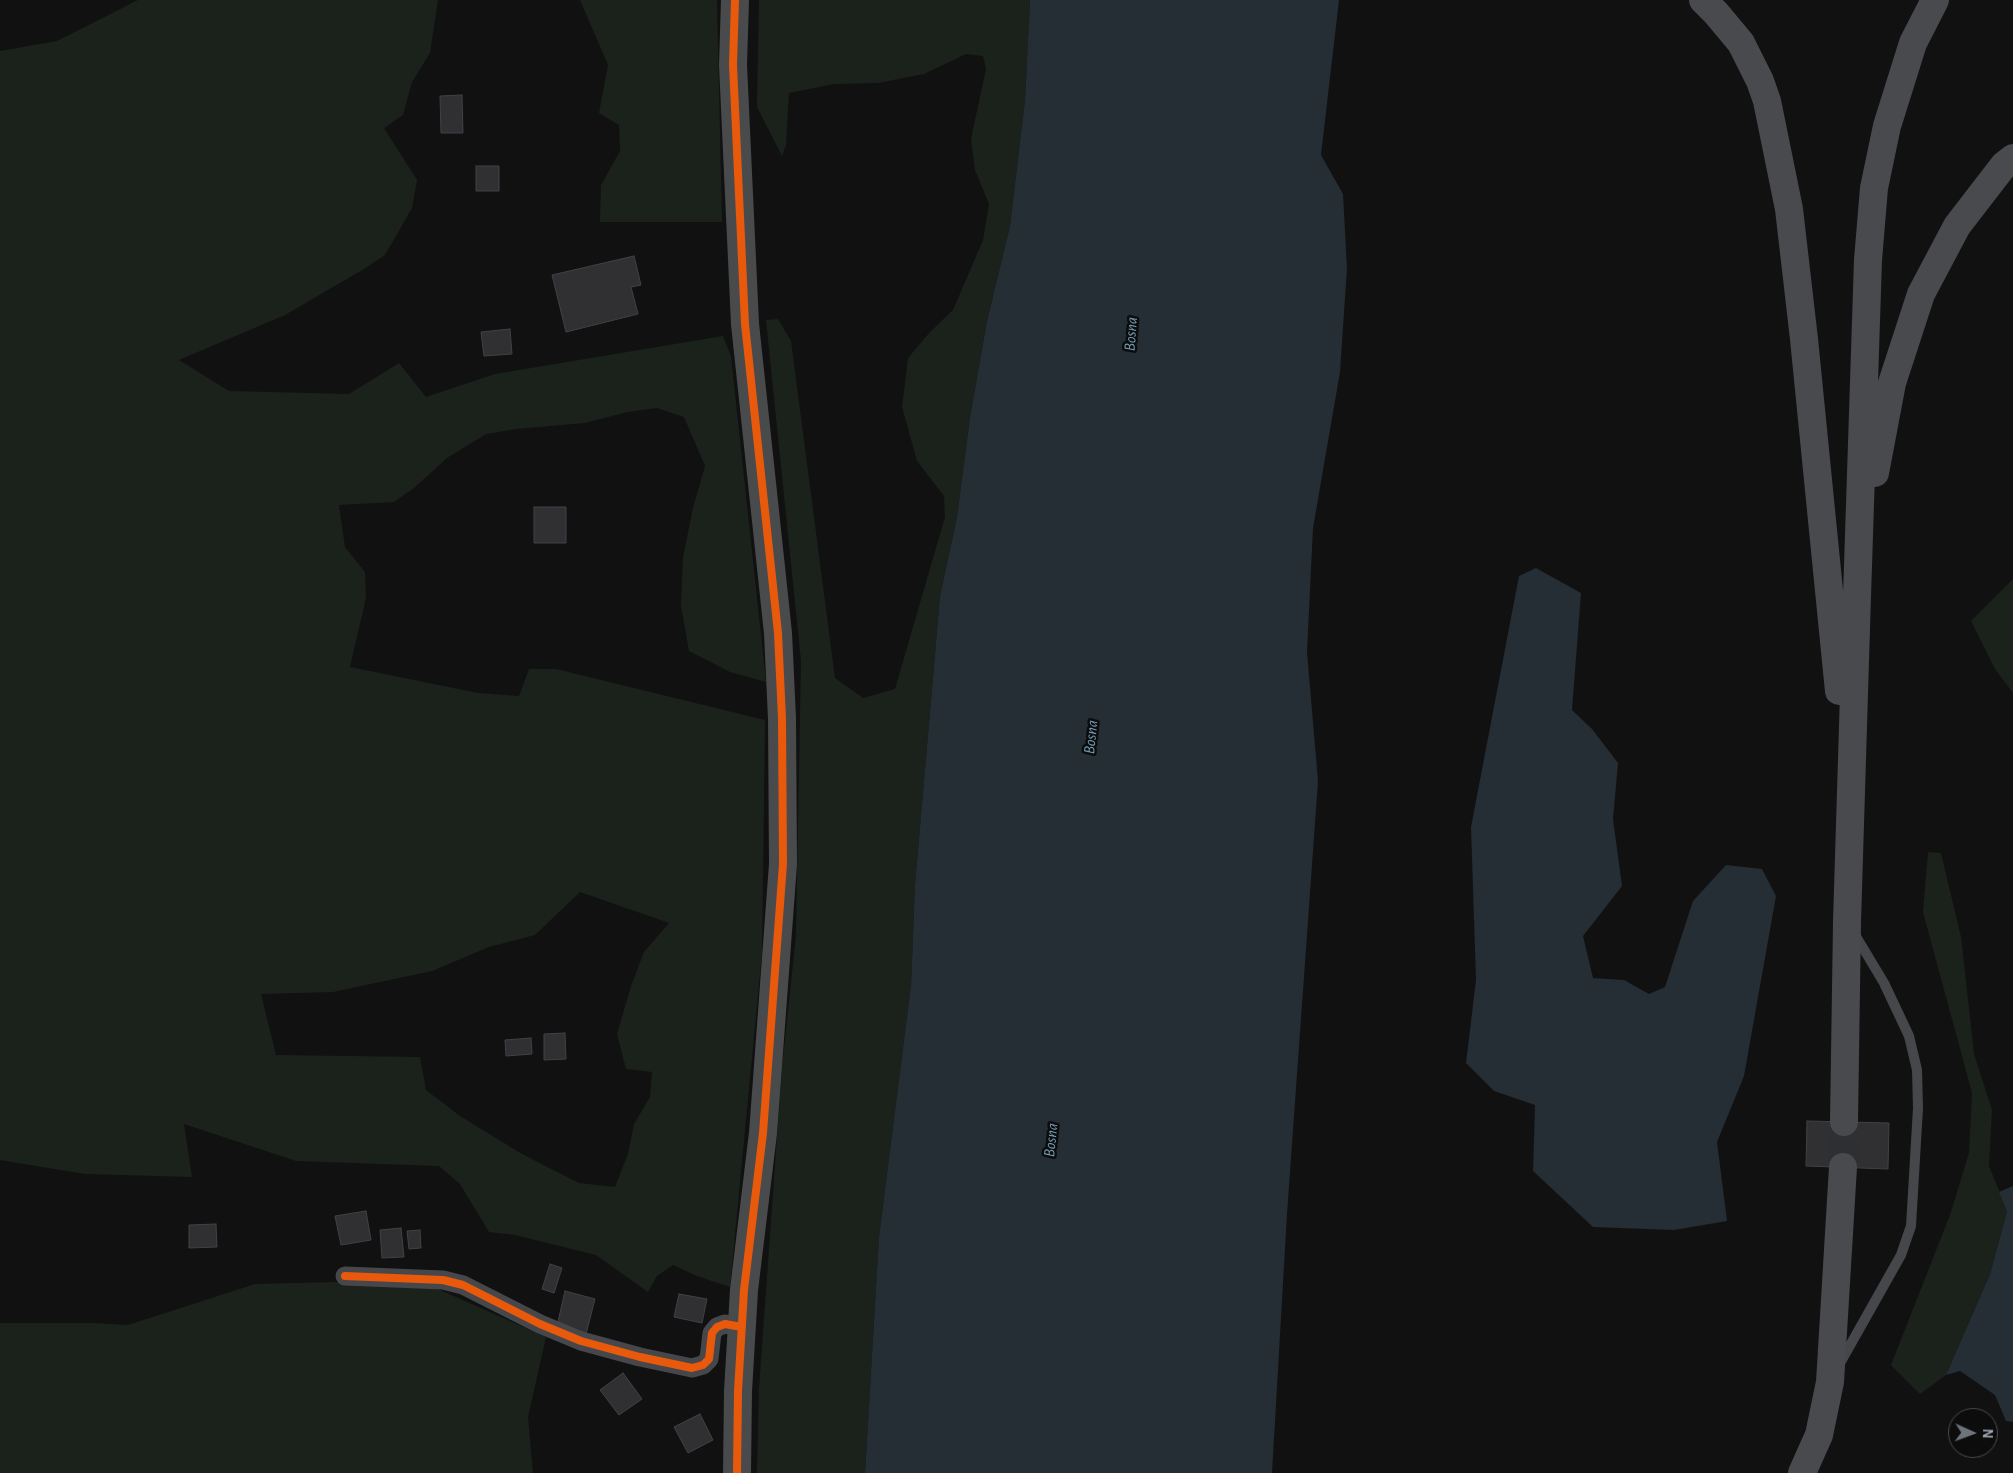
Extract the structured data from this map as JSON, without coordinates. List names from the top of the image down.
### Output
{
  "water": ["Bosna"],
  "north": "right"
}
